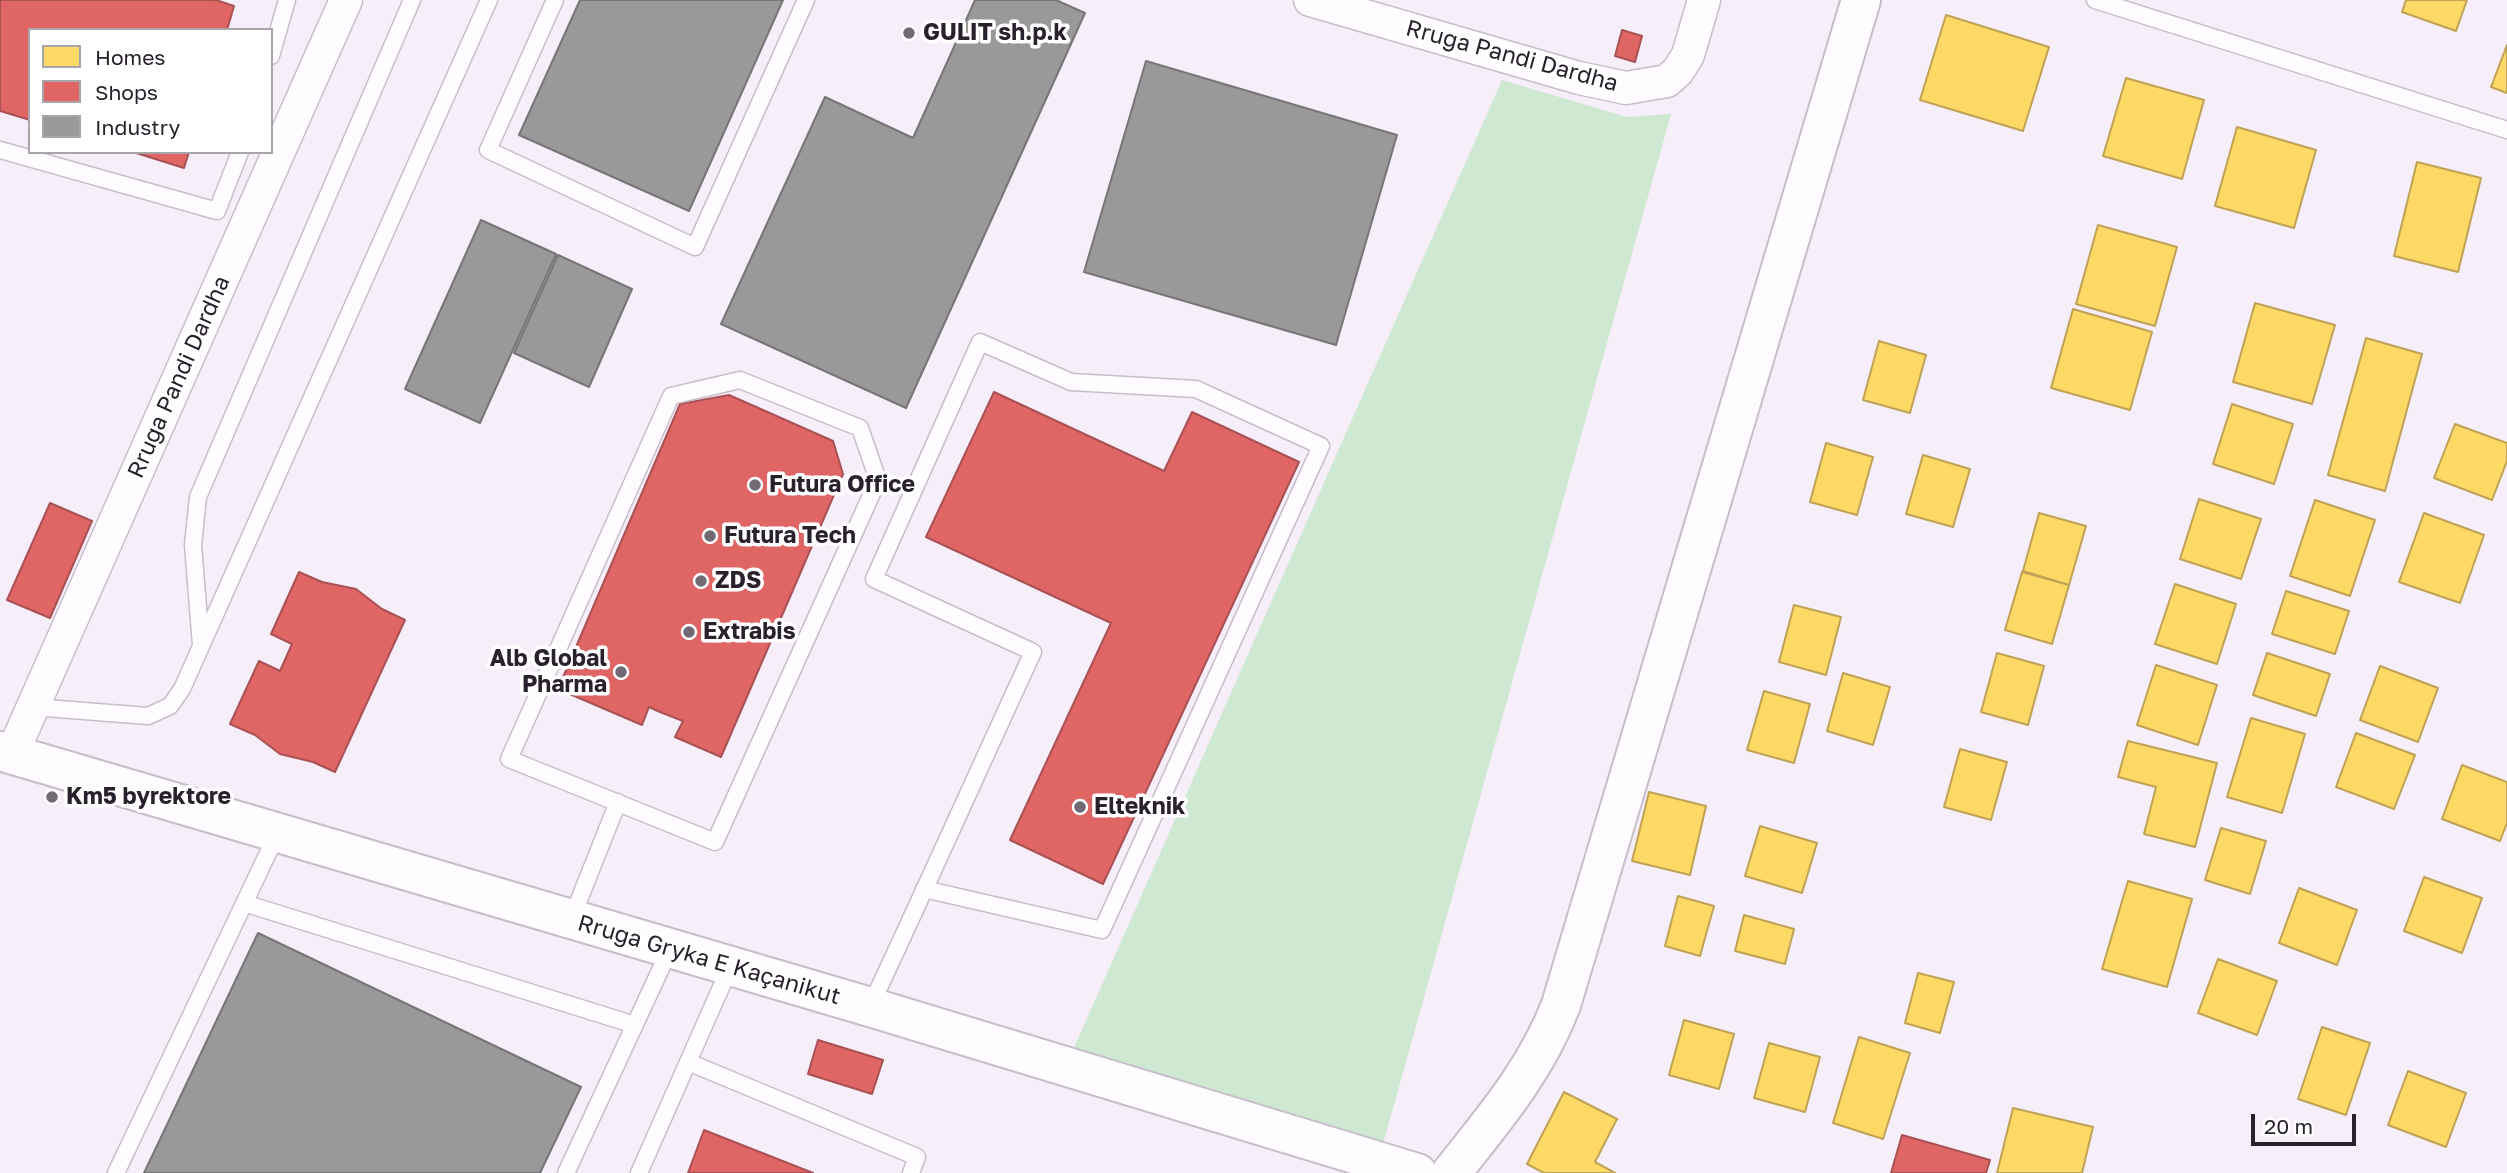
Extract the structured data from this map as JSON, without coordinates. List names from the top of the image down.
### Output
{
  "streets": {
    "street": ["Rruga Pandi Dardha", "Rruga Gryka E Kaçanikut"]
  },
  "crossings": [
    ["Rruga Pandi Dardha", "Rruga Gryka E Kaçanikut"]
  ],
  "places": [
    "GULIT sh.p.k",
    "Futura Office",
    "Futura Tech",
    "ZDS",
    "Extrabis",
    "Alb Global Pharma",
    "Km5 byrektore",
    "Elteknik"
  ],
  "legend": ["Homes", "Shops", "Industry"],
  "scale_bar": "20 m"
}
